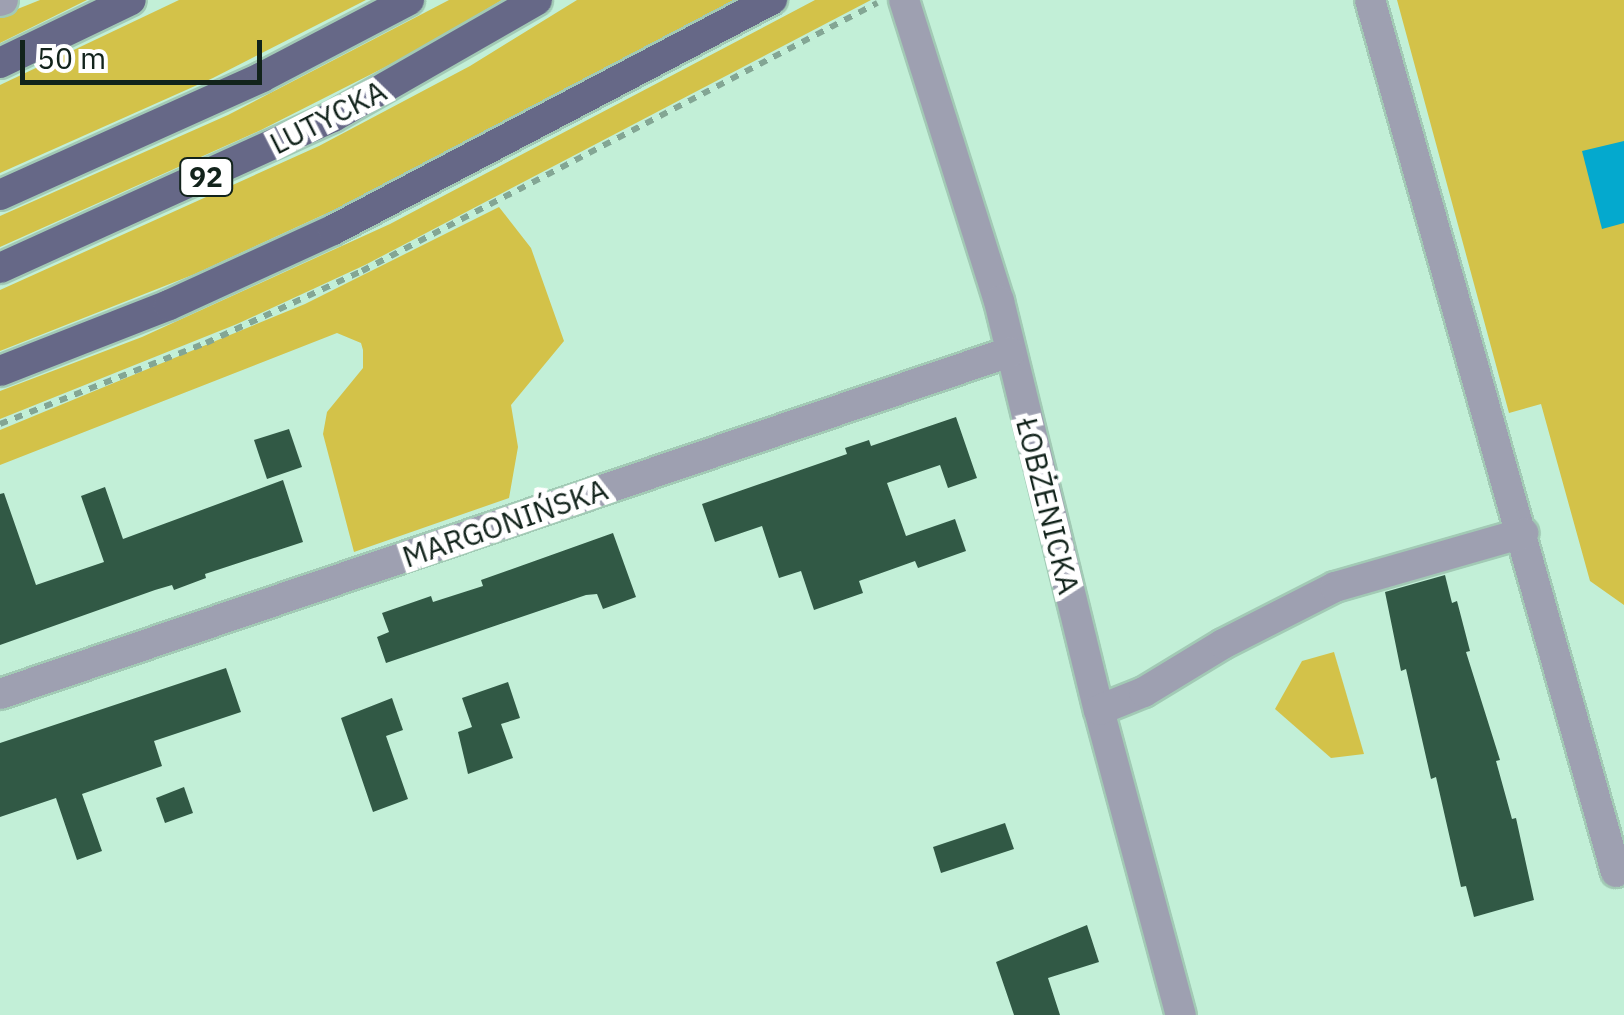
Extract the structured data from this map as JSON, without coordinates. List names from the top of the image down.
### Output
{
  "streets": {
    "main road": ["LUTYCKA", "92"],
    "street": ["ŁOBŻENICKA", "MARGONIŃSKA"]
  },
  "crossings": [
    ["ŁOBŻENICKA", "MARGONIŃSKA"]
  ],
  "scale_bar": "50 m"
}
